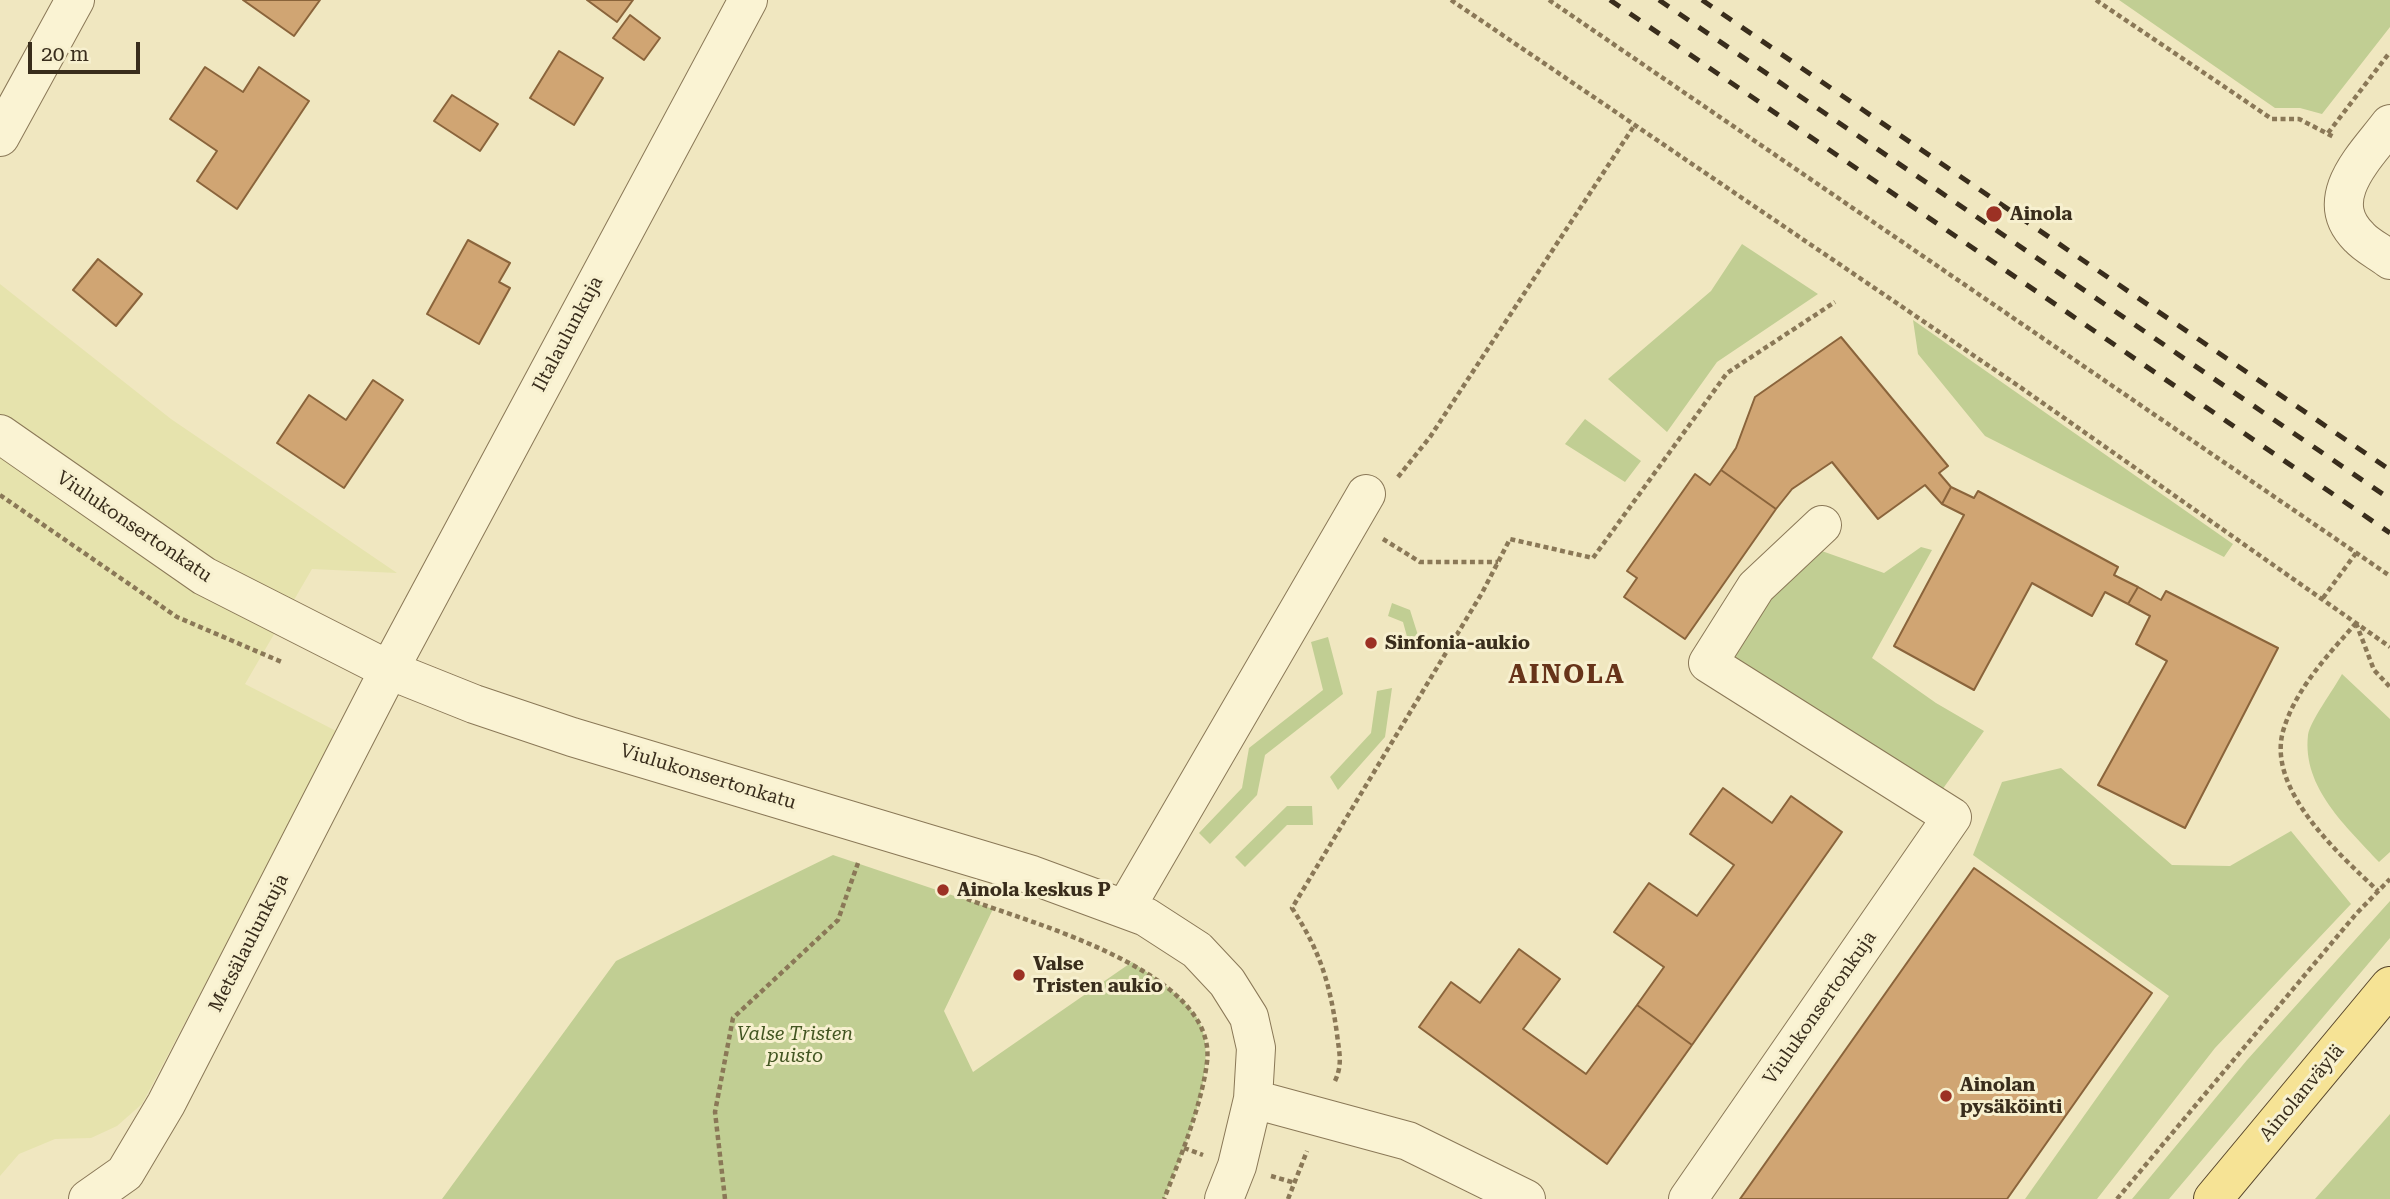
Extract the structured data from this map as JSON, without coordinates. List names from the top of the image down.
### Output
{
  "streets": {
    "main road": ["Ainolanväylä"],
    "street": [
      "Iltalaulunkuja",
      "Viulukonsertonkatu",
      "Metsälaulunkuja",
      "Viulukonsertonkuja"
    ]
  },
  "crossings": [
    ["Iltalaulunkuja", "Viulukonsertonkatu"],
    ["Iltalaulunkuja", "Metsälaulunkuja"],
    ["Viulukonsertonkatu", "Metsälaulunkuja"]
  ],
  "districts": ["AINOLA"],
  "parks": ["Valse Tristen puisto"],
  "places": [
    "Ainola",
    "Sinfonia-aukio",
    "Ainola keskus P",
    "Valse Tristen aukio",
    "Ainolan pysäköinti"
  ],
  "scale_bar": "20 m"
}
